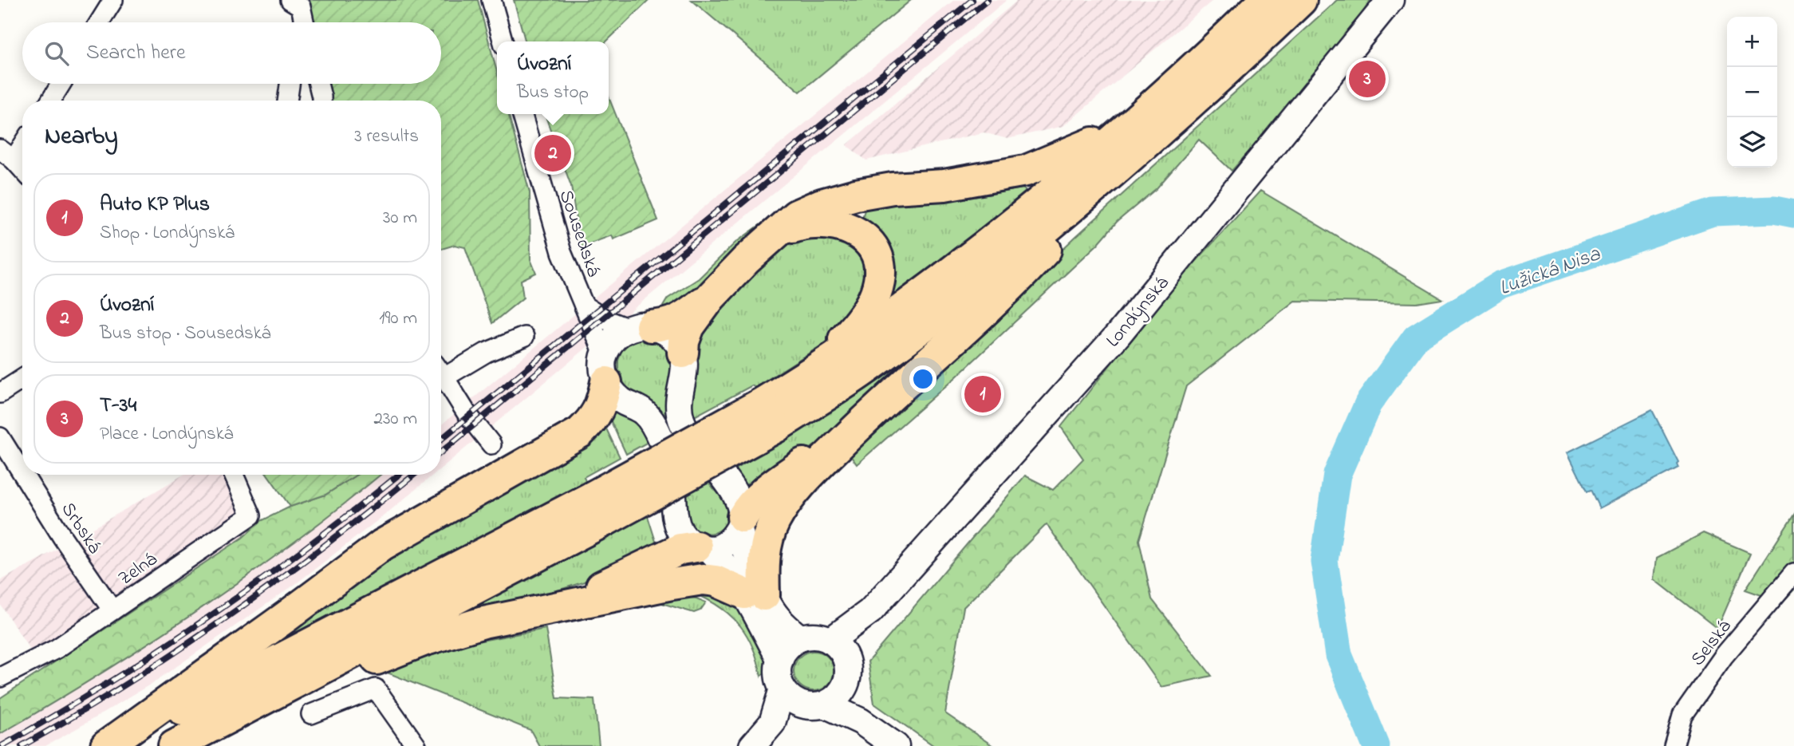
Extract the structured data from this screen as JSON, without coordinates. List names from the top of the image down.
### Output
{
  "streets": {
    "main road": ["Londýnská"],
    "street": [
      "Sousedská",
      "Srbská",
      "Zelná",
      "Selská"
    ]
  },
  "crossings": [
    ["Srbská", "Zelná"]
  ],
  "water": ["Lužická Nisa"],
  "page": {
    "map_buttons": ["+", "−"],
    "search": "Search here",
    "popup": ["Úvozní", "Bus stop"],
    "pins": ["3", "2", "1"],
    "heading": ["Nearby", "3 results"],
    "list": [
      {
        "mark": "1",
        "name": "Auto KP Plus",
        "note": "Shop · Londýnská",
        "value": "30 m"
      },
      {
        "mark": "2",
        "name": "Úvozní",
        "note": "Bus stop · Sousedská",
        "value": "190 m"
      },
      {
        "mark": "3",
        "name": "T-34",
        "note": "Place · Londýnská",
        "value": "230 m"
      }
    ]
  }
}
